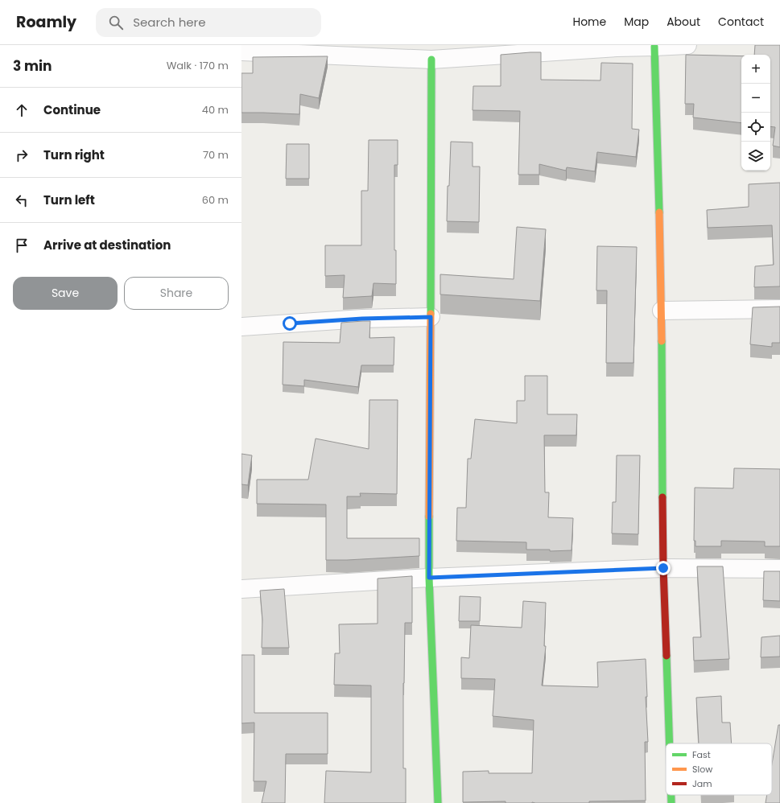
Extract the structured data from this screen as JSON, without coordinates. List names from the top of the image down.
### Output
{
  "legend": ["Fast", "Slow", "Jam"],
  "page": {
    "header": "Roamly",
    "search": "Search here",
    "nav": [
      "Home",
      "Map",
      "About",
      "Contact"
    ],
    "heading": ["3 min", "Walk · 170 m"],
    "map_buttons": ["+", "−"],
    "list": [
      ["Continue", "40 m"],
      ["Turn right", "70 m"],
      ["Turn left", "60 m"],
      "Arrive at destination"
    ],
    "buttons": ["Save", "Share"]
  }
}
